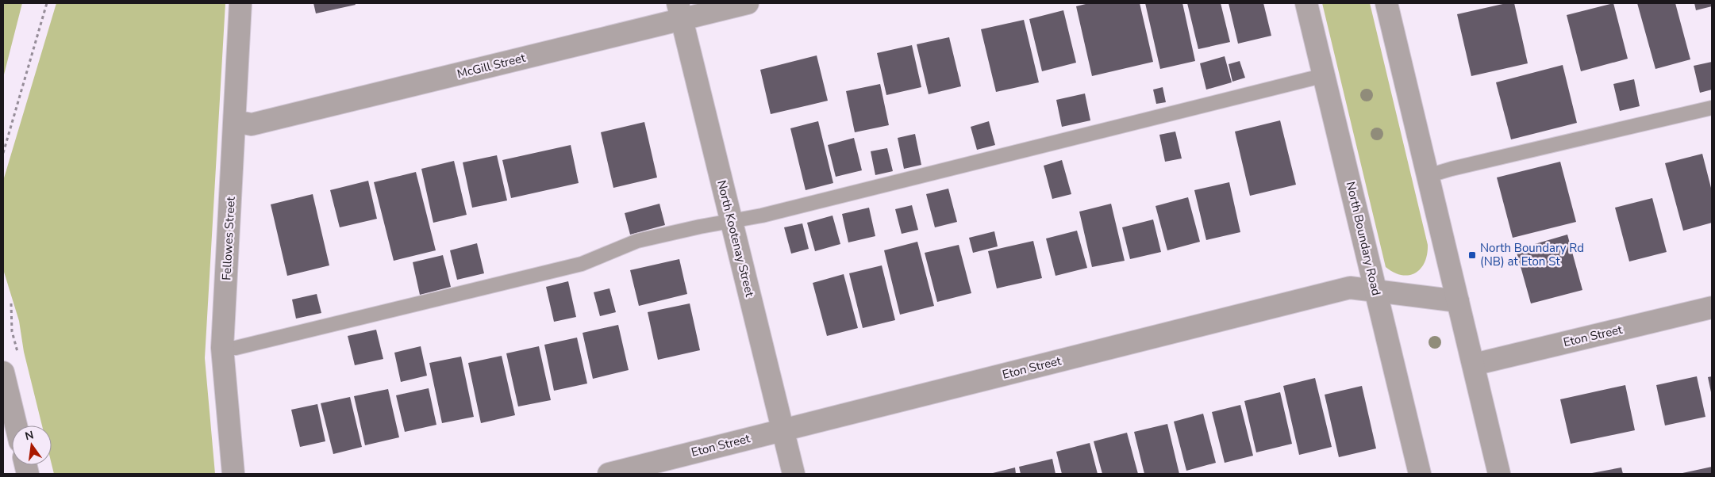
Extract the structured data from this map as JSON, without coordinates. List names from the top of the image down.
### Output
{
  "streets": {
    "street": [
      "McGill Street",
      "Fellowes Street",
      "North Kootenay Street",
      "North Boundary Road",
      "Eton Street"
    ]
  },
  "crossings": [
    ["McGill Street", "Fellowes Street"],
    ["McGill Street", "North Kootenay Street"],
    ["North Kootenay Street", "Eton Street"],
    ["North Boundary Road", "Eton Street"]
  ],
  "places": {
    "transit": ["North Boundary Rd (NB) at Eton St"]
  },
  "north": "top"
}
